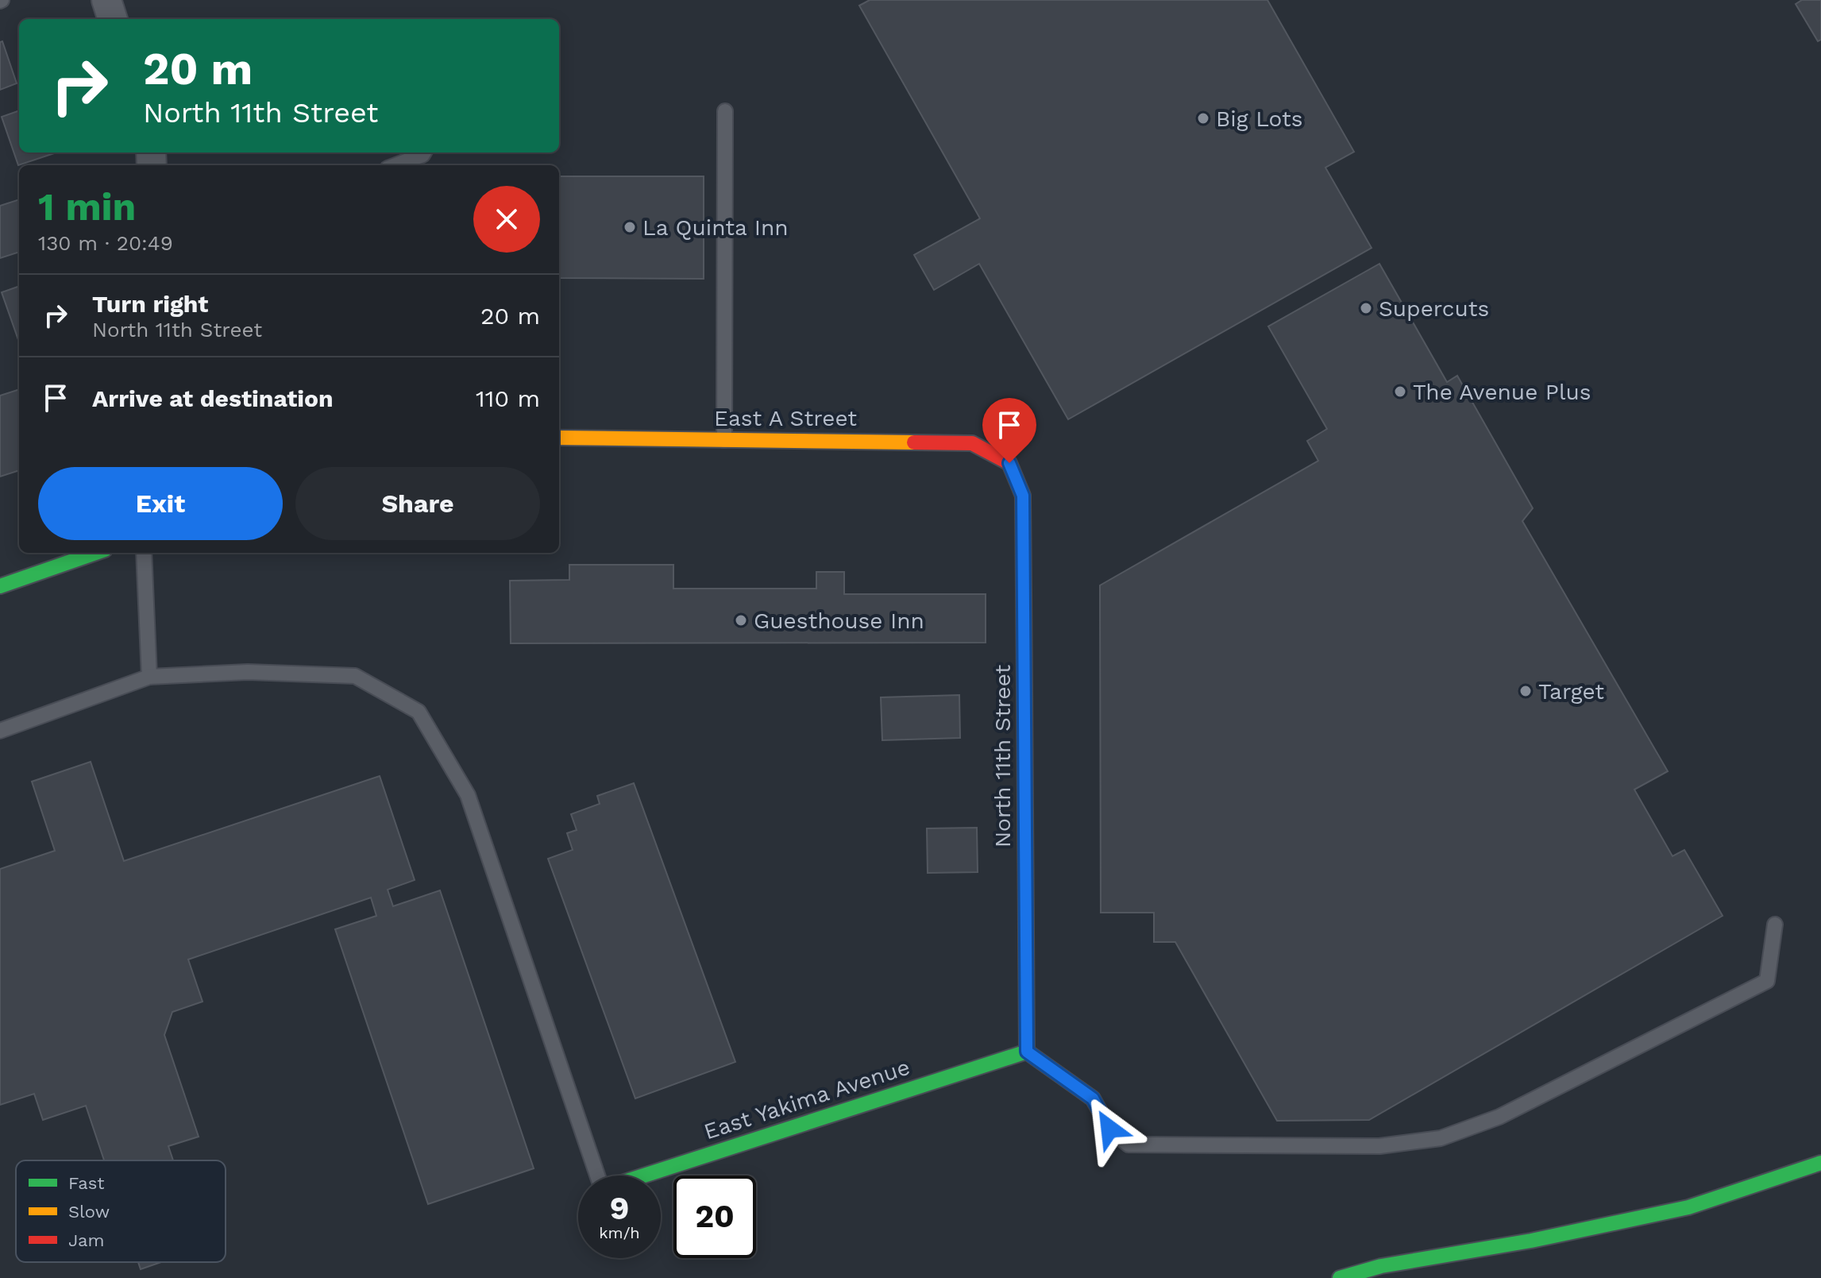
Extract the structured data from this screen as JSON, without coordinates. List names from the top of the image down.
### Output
{
  "streets": {
    "main road": ["East A Street", "North 11th Street", "East Yakima Avenue"]
  },
  "crossings": [
    ["East A Street", "North 11th Street"],
    ["North 11th Street", "East Yakima Avenue"]
  ],
  "places": [
    "Big Lots",
    "La Quinta Inn",
    "Supercuts",
    "The Avenue Plus",
    "Guesthouse Inn",
    "Target"
  ],
  "legend": ["Fast", "Slow", "Jam"],
  "page": {
    "turn": ["20 m", "North 11th Street"],
    "heading": ["1 min", "130 m · 20:49"],
    "list": [
      {
        "name": "Turn right",
        "note": "North 11th Street",
        "value": "20 m"
      },
      {
        "name": "Arrive at destination",
        "value": "110 m"
      }
    ],
    "buttons": ["Exit", "Share"],
    "speed": "9 km/h",
    "limit": "20"
  }
}
